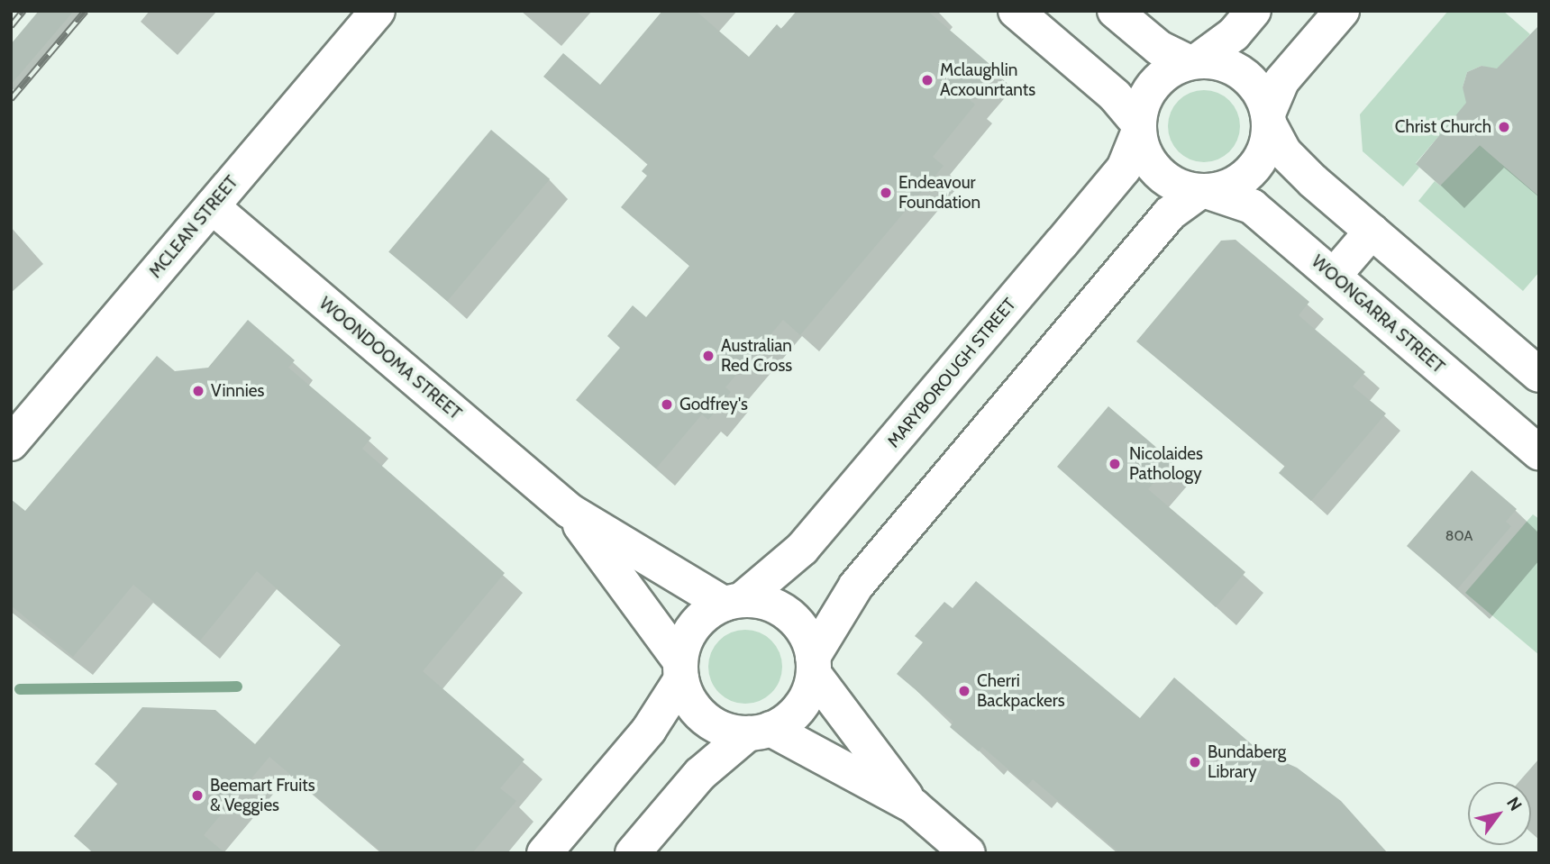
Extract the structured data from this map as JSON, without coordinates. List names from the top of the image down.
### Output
{
  "streets": {
    "street": [
      "MCLEAN STREET",
      "WOONGARRA STREET",
      "WOONDOOMA STREET",
      "MARYBOROUGH STREET"
    ]
  },
  "crossings": [
    ["MCLEAN STREET", "WOONDOOMA STREET"],
    ["WOONGARRA STREET", "MARYBOROUGH STREET"],
    ["WOONDOOMA STREET", "MARYBOROUGH STREET"]
  ],
  "places": [
    "Mclaughlin Acxounrtants",
    "Christ Church",
    "Endeavour Foundation",
    "Australian Red Cross",
    "Vinnies",
    "Godfrey's",
    "Nicolaides Pathology",
    "Cherri Backpackers",
    "Bundaberg Library",
    "Beemart Fruits & Veggies"
  ],
  "house_numbers": ["80A"],
  "north": "top right"
}
